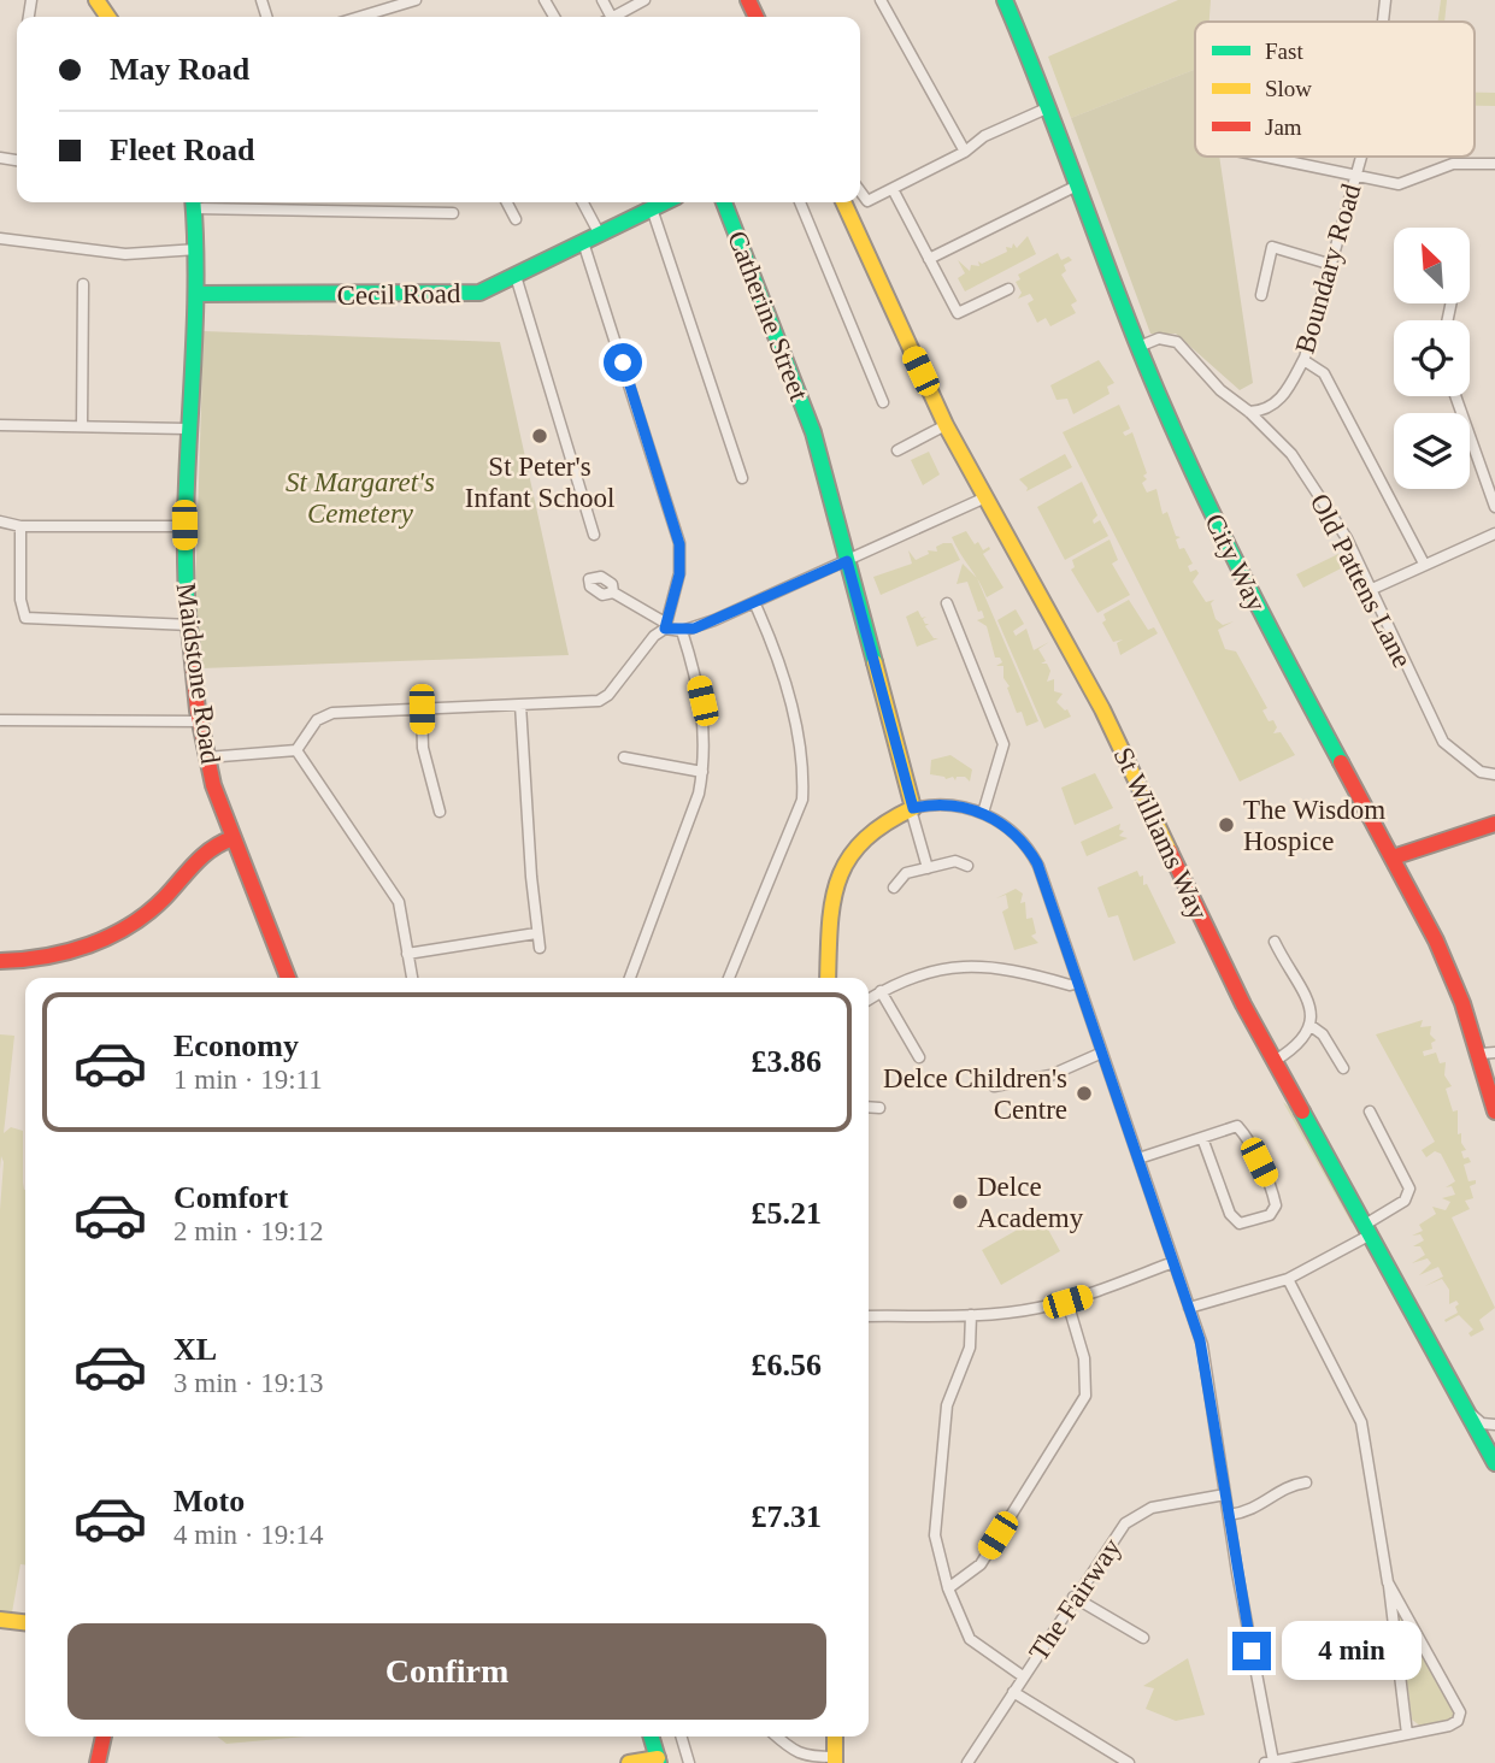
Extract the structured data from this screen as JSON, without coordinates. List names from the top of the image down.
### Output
{
  "streets": {
    "street": [
      "Boundary Road",
      "Cecil Road",
      "Catherine Street",
      "City Way",
      "Old Pattens Lane",
      "Maidstone Road",
      "St Williams Way",
      "The Fairway"
    ]
  },
  "crossings": [
    ["Boundary Road", "Old Pattens Lane"],
    ["Cecil Road", "Maidstone Road"],
    ["City Way", "Old Pattens Lane"]
  ],
  "parks": ["St Margaret's Cemetery"],
  "places": [
    "St Peter's Infant School",
    "The Wisdom Hospice",
    "Delce Children's Centre",
    "Delce Academy"
  ],
  "legend": ["Fast", "Slow", "Jam"],
  "north": "top left",
  "page": {
    "banner": ["May Road", "Fleet Road"],
    "list": [
      {
        "name": "Economy",
        "note": "1 min · 19:11",
        "value": "£3.86"
      },
      {
        "name": "Comfort",
        "note": "2 min · 19:12",
        "value": "£5.21"
      },
      {
        "name": "XL",
        "note": "3 min · 19:13",
        "value": "£6.56"
      },
      {
        "name": "Moto",
        "note": "4 min · 19:14",
        "value": "£7.31"
      }
    ],
    "buttons": "Confirm",
    "bubble": "4 min"
  }
}
